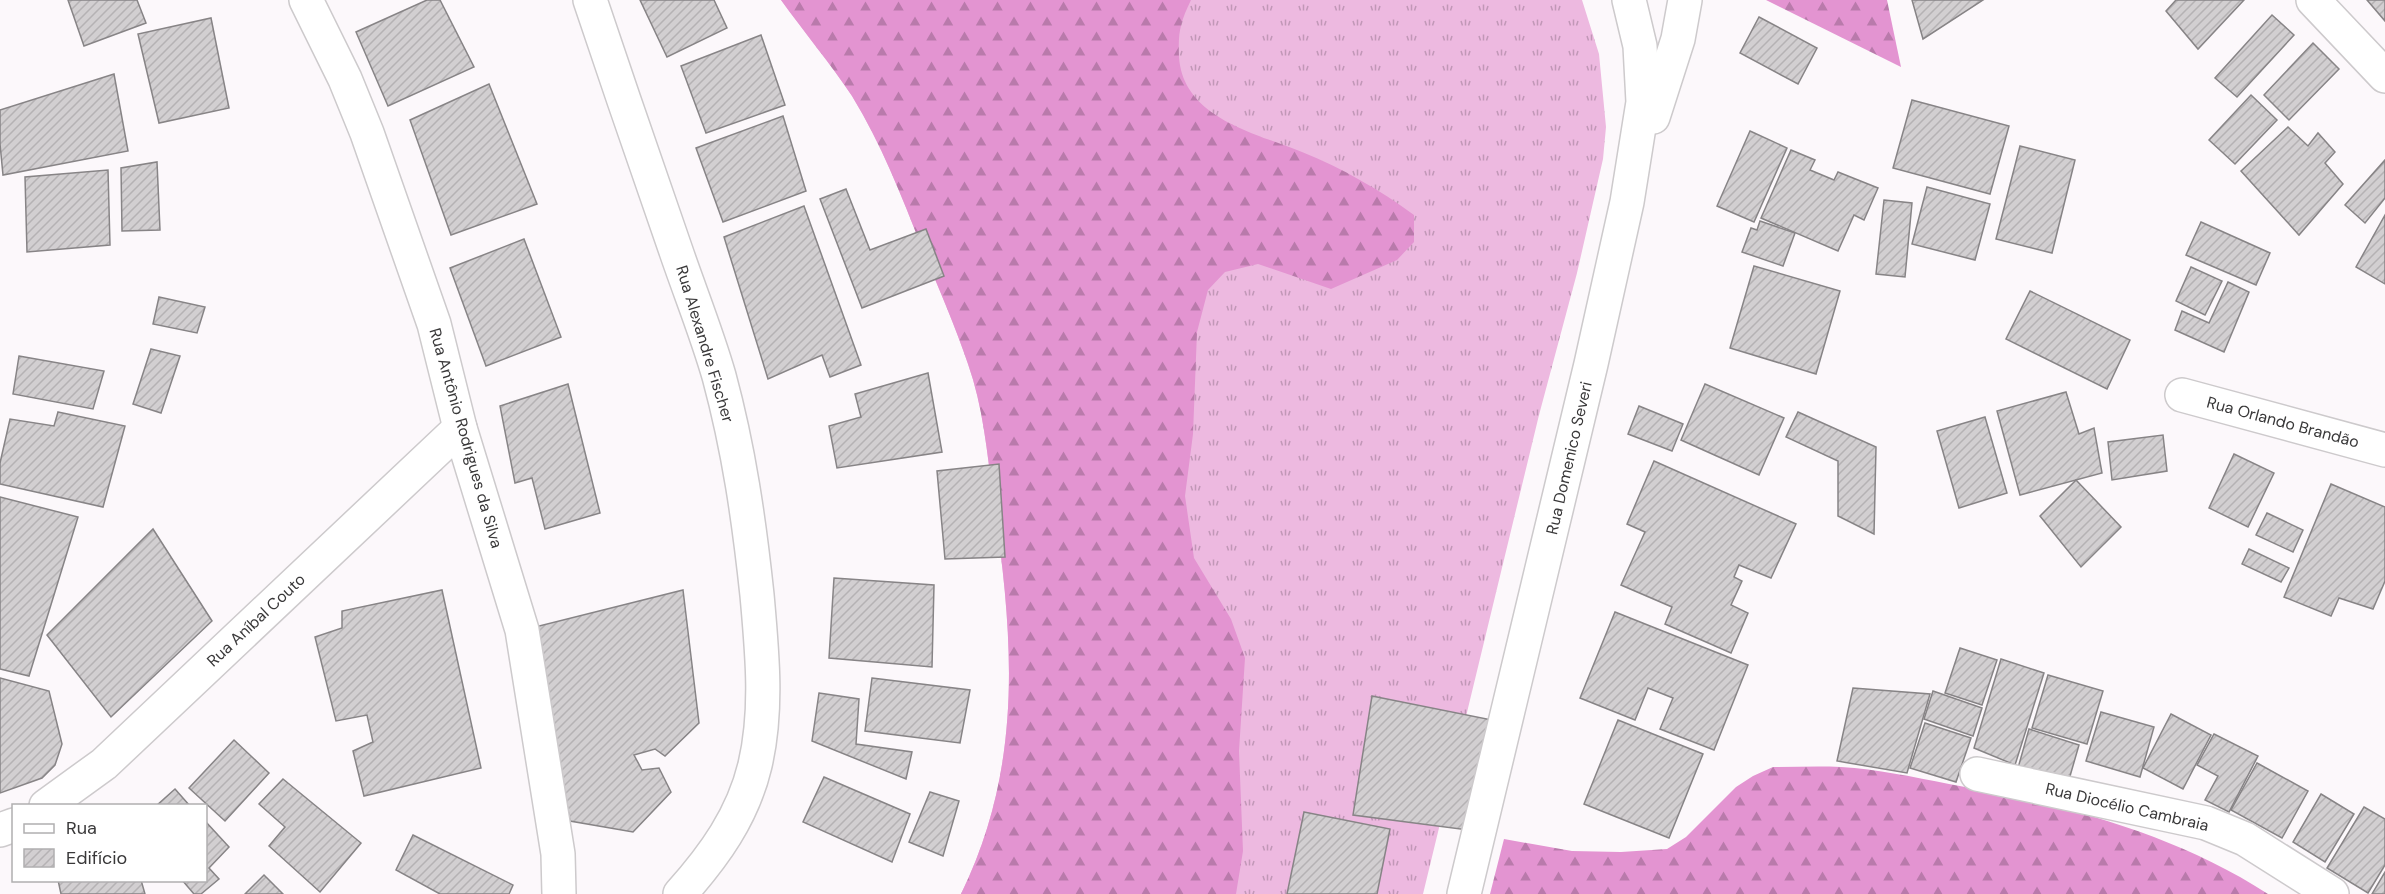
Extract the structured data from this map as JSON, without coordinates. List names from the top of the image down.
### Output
{
  "streets": {
    "street": [
      "Rua Alexandre Fischer",
      "Rua Orlando Brandão",
      "Rua Antônio Rodrigues da Silva",
      "Rua Domenico Severi",
      "Rua Aníbal Couto",
      "Rua Diocélio Cambraia"
    ]
  },
  "crossings": [
    ["Rua Antônio Rodrigues da Silva", "Rua Aníbal Couto"]
  ],
  "legend": ["Rua", "Edifício"]
}
